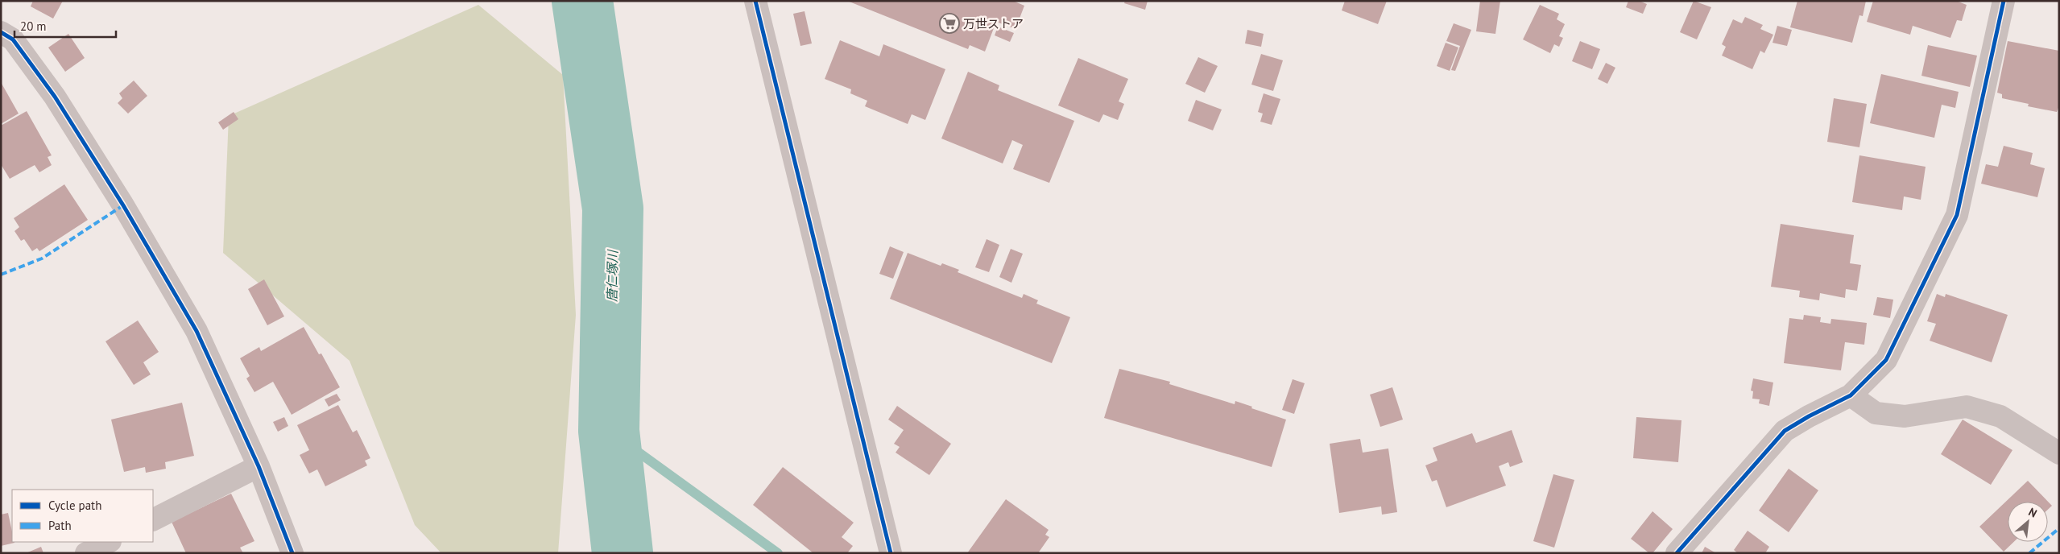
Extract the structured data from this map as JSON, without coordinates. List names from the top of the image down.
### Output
{
  "water": ["唐仁塚川"],
  "places": {
    "supermarket": ["万世ストア"]
  },
  "legend": ["Cycle path", "Path"],
  "scale_bar": "20 m",
  "north": "top right"
}
